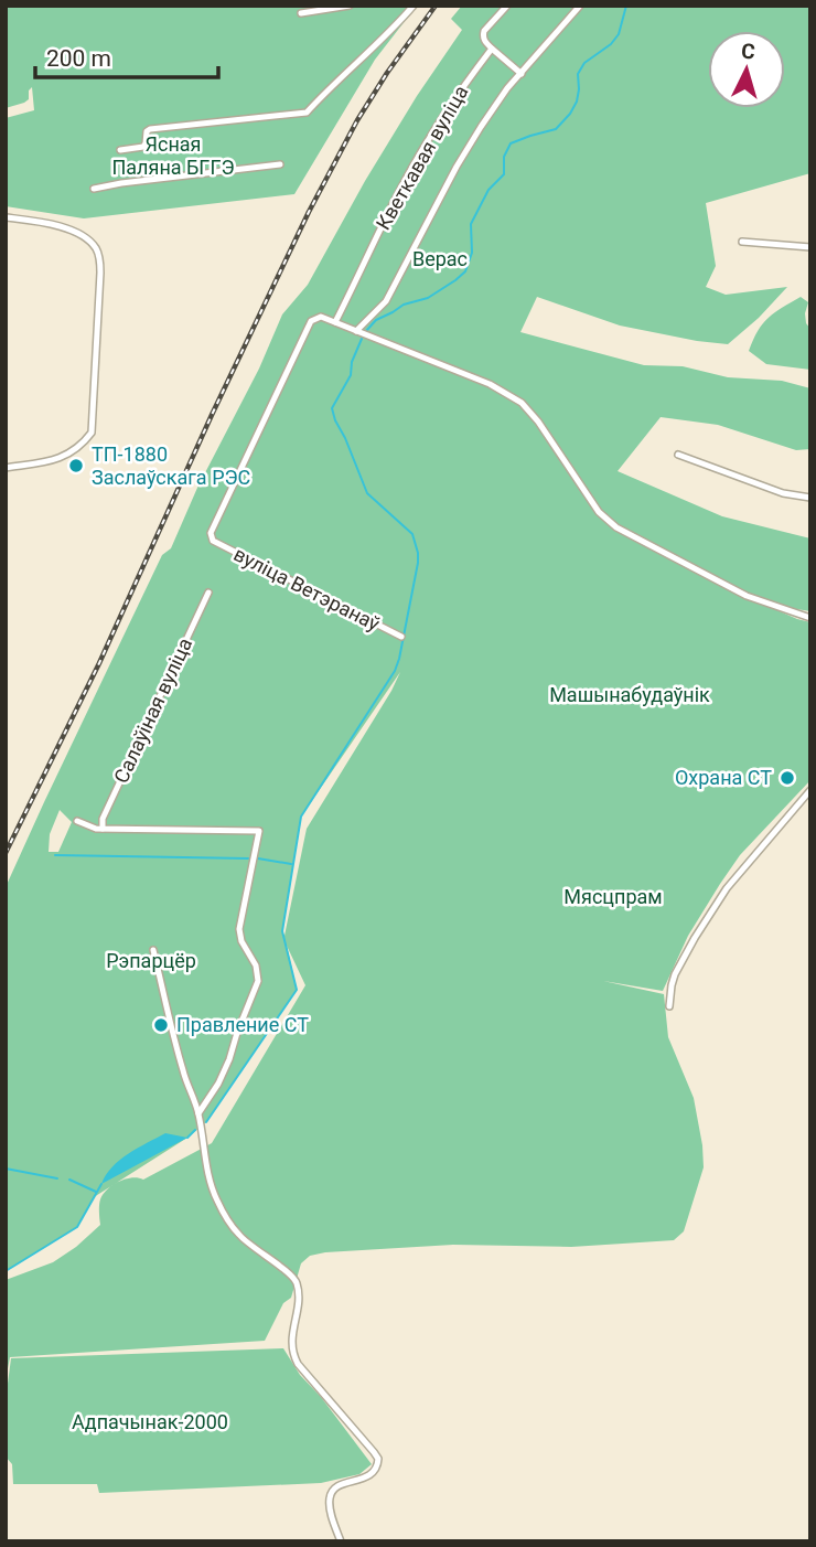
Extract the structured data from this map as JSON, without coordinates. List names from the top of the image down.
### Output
{
  "streets": {
    "street": ["Кветкавая вуліца", "вуліца Ветэранаў", "Салаўіная вуліца"]
  },
  "crossings": [
    ["Кветкавая вуліца", "вуліца Ветэранаў"]
  ],
  "parks": [
    "Ясная Паляна БГГЭ",
    "Верас",
    "Машынабудаўнік",
    "Мясцпрам",
    "Рэпарцёр",
    "Адпачынак-2000"
  ],
  "places": ["ТП-1880 Заслаўскага РЭС", "Охрана СТ", "Правление СТ"],
  "scale_bar": "200 m",
  "north": "top"
}
